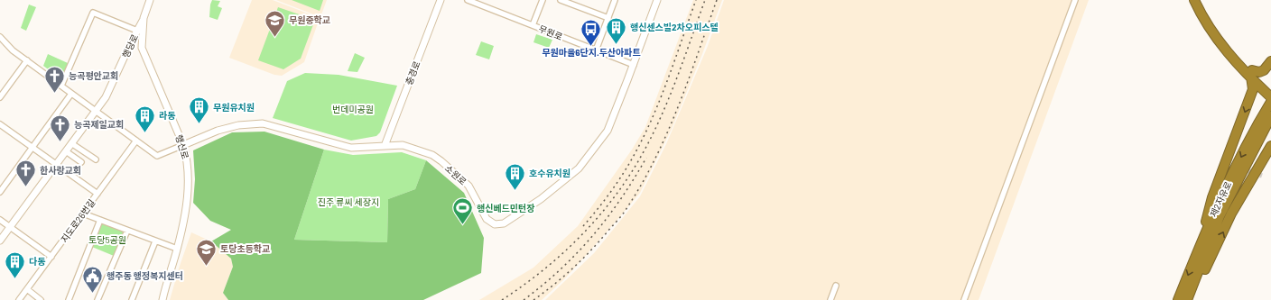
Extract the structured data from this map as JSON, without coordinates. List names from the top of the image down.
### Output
{
  "streets": {
    "highway": ["제2자유로"],
    "main road": [
      "행당로",
      "충경로",
      "행신로",
      "소원로"
    ],
    "street": ["무원로", "지도로26번길"]
  },
  "crossings": [
    ["무원로", "소원로"],
    ["행당로", "행신로"],
    ["충경로", "소원로"],
    ["행신로", "소원로"]
  ],
  "parks": ["번데미공원", "진주 류씨 세장지", "토당5공원"],
  "places": {
    "school or university": ["무원중학교", "토당초등학교"],
    "building": [
      "행신센스빌2차오피스텔",
      "무원유치원",
      "라동",
      "호수유치원",
      "다동"
    ],
    "bus stop": ["무원마을6단지.두산아파트"],
    "church": ["능곡평안교회", "능곡제일교회", "한사랑교회"],
    "sports": ["행신베드민턴장"],
    "public building": ["행주동 행정복지센터"]
  }
}
